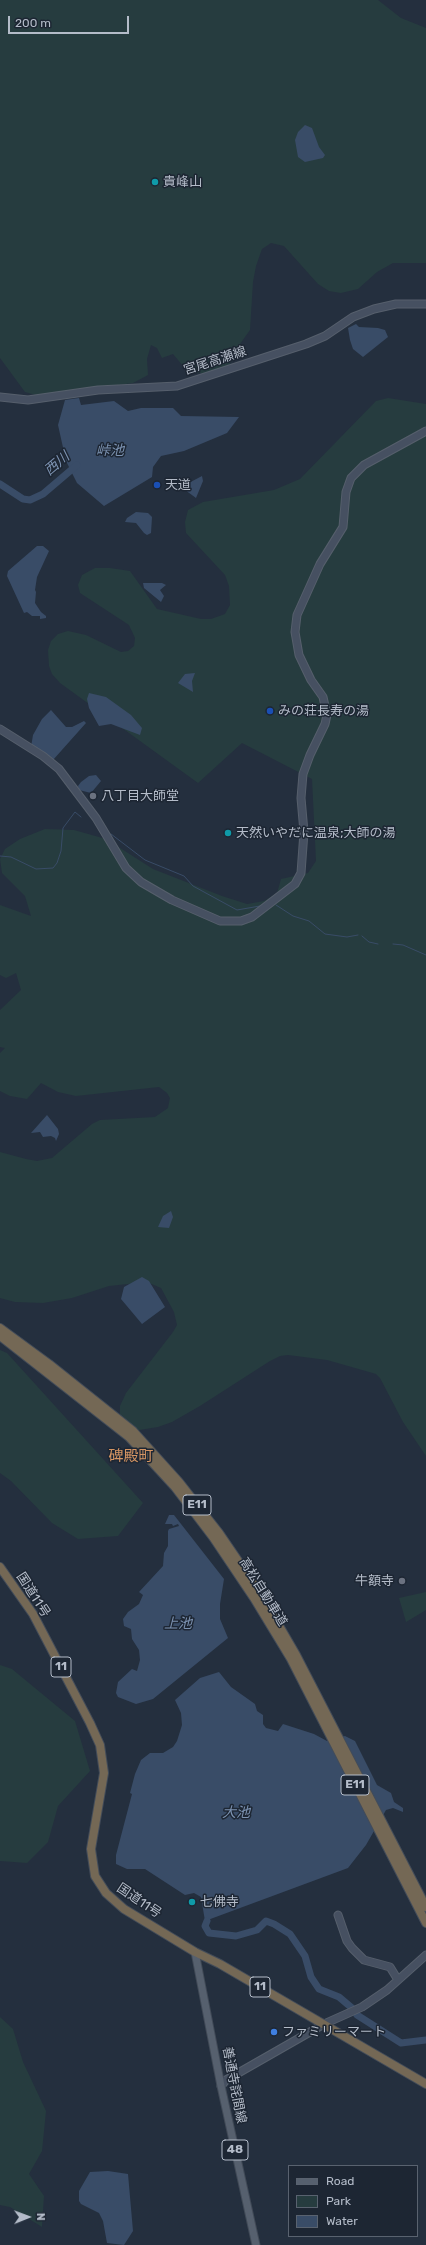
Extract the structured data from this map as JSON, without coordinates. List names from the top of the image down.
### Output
{
  "streets": {
    "highway": [
      "E11",
      "高松自動車道",
      "国道11号",
      "11"
    ],
    "main road": ["善通寺詫間線", "48"],
    "street": ["宮尾高瀬線"]
  },
  "crossings": [
    ["国道11号", "善通寺詫間線"]
  ],
  "districts": ["碑殿町"],
  "water": [
    "峠池",
    "西川",
    "上池",
    "大池"
  ],
  "places": [
    "貴峰山",
    "天道",
    "みの荘長寿の湯",
    "八丁目大師堂",
    "天然いやだに温泉;大師の湯",
    "牛額寺",
    "七佛寺",
    "ファミリーマート"
  ],
  "legend": ["Road", "Park", "Water"],
  "scale_bar": "200 m",
  "north": "right"
}
